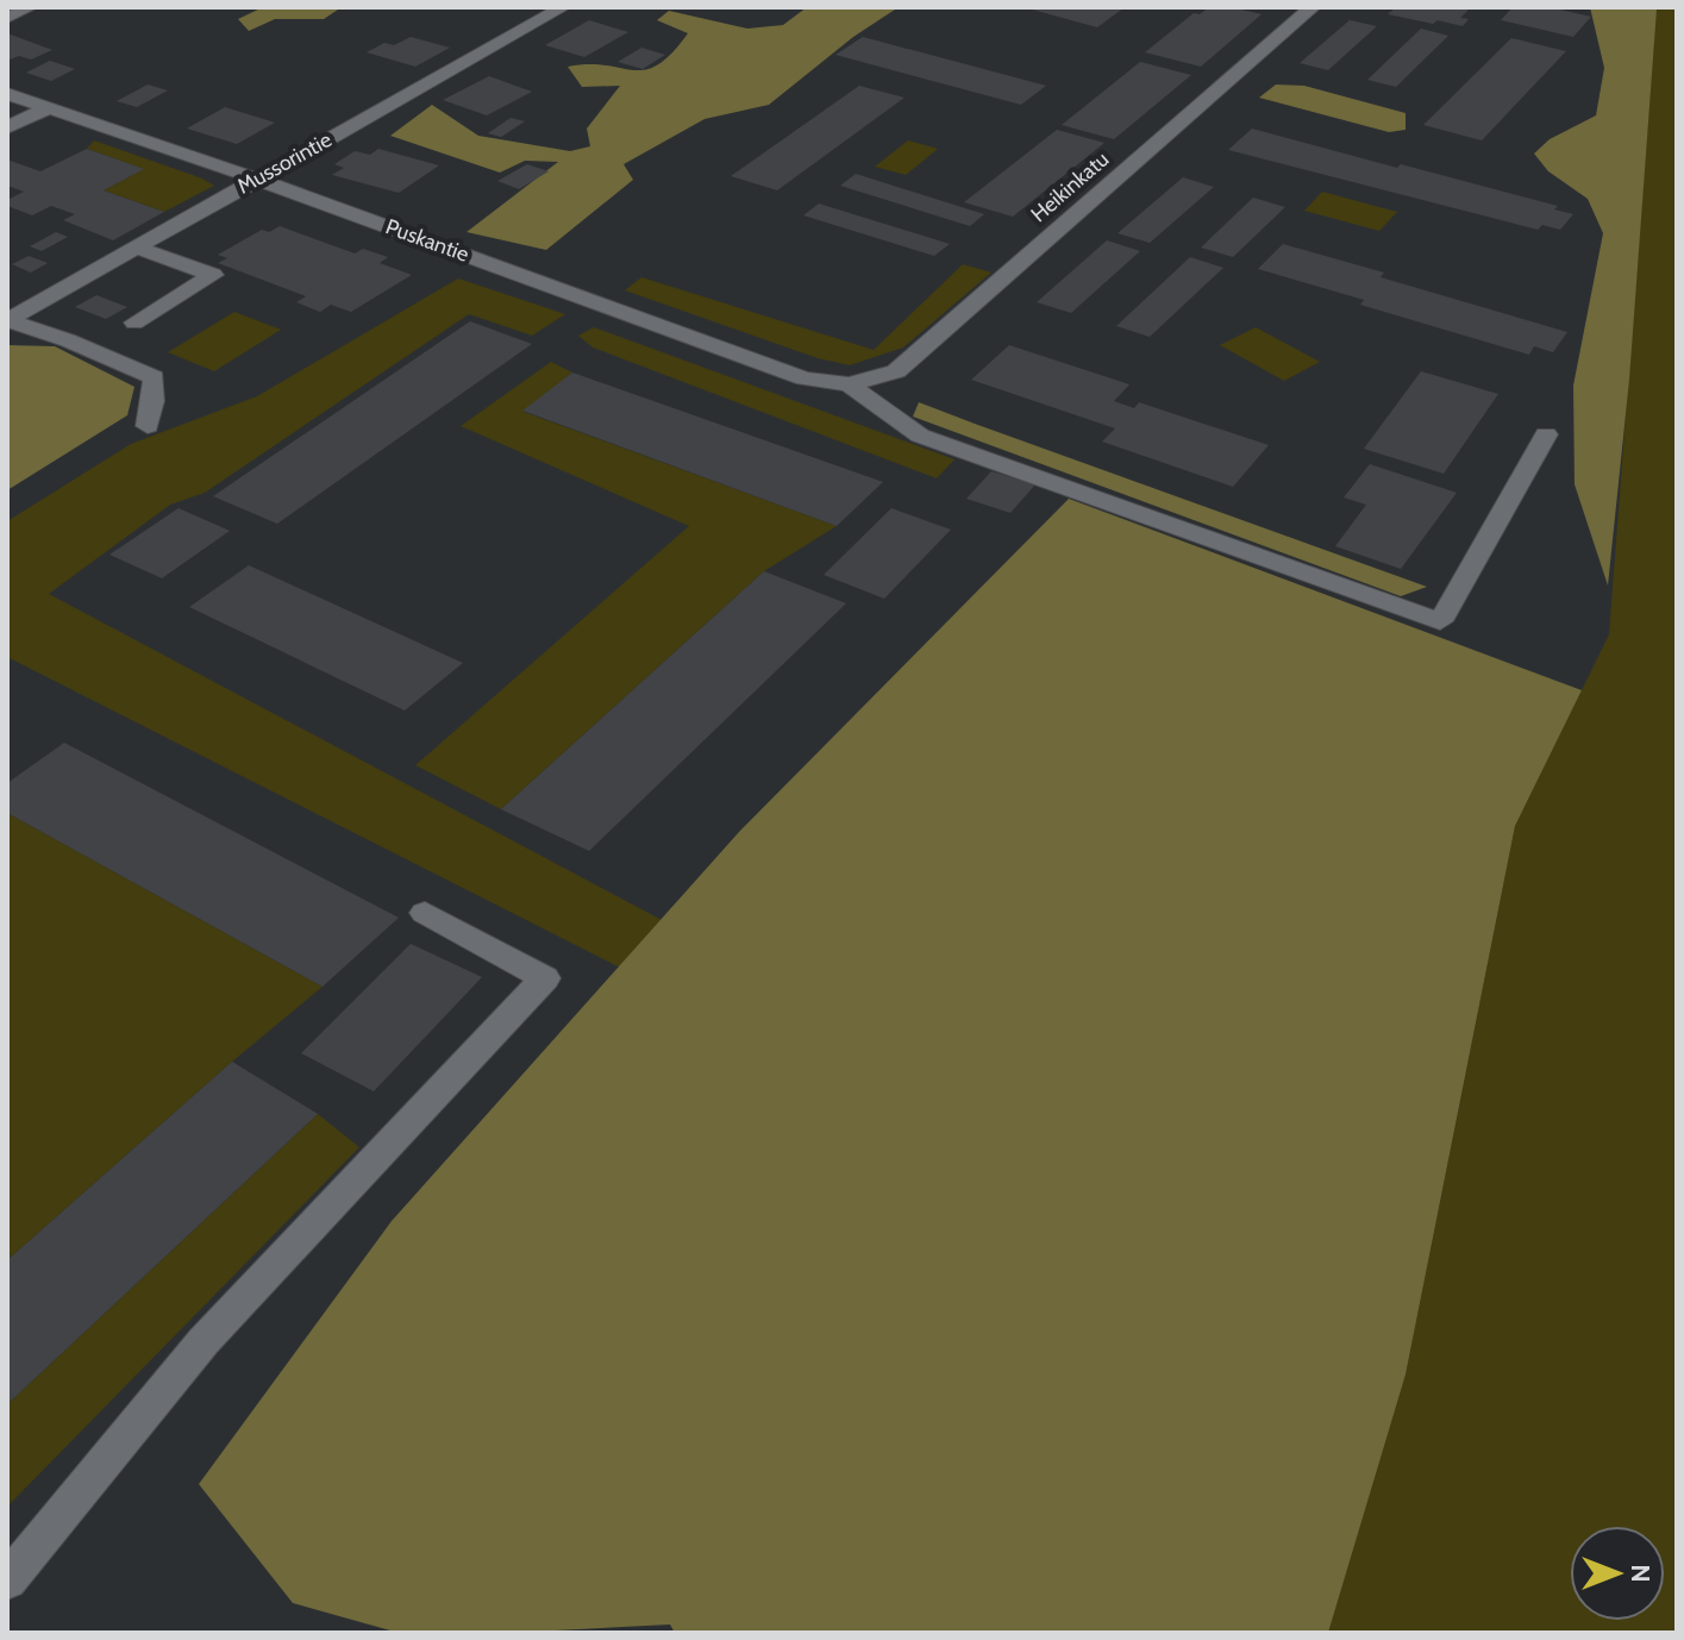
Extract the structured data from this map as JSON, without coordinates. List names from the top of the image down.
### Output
{
  "streets": {
    "street": ["Mussorintie", "Heikinkatu", "Puskantie"]
  },
  "crossings": [
    ["Mussorintie", "Puskantie"],
    ["Heikinkatu", "Puskantie"]
  ],
  "north": "right"
}
